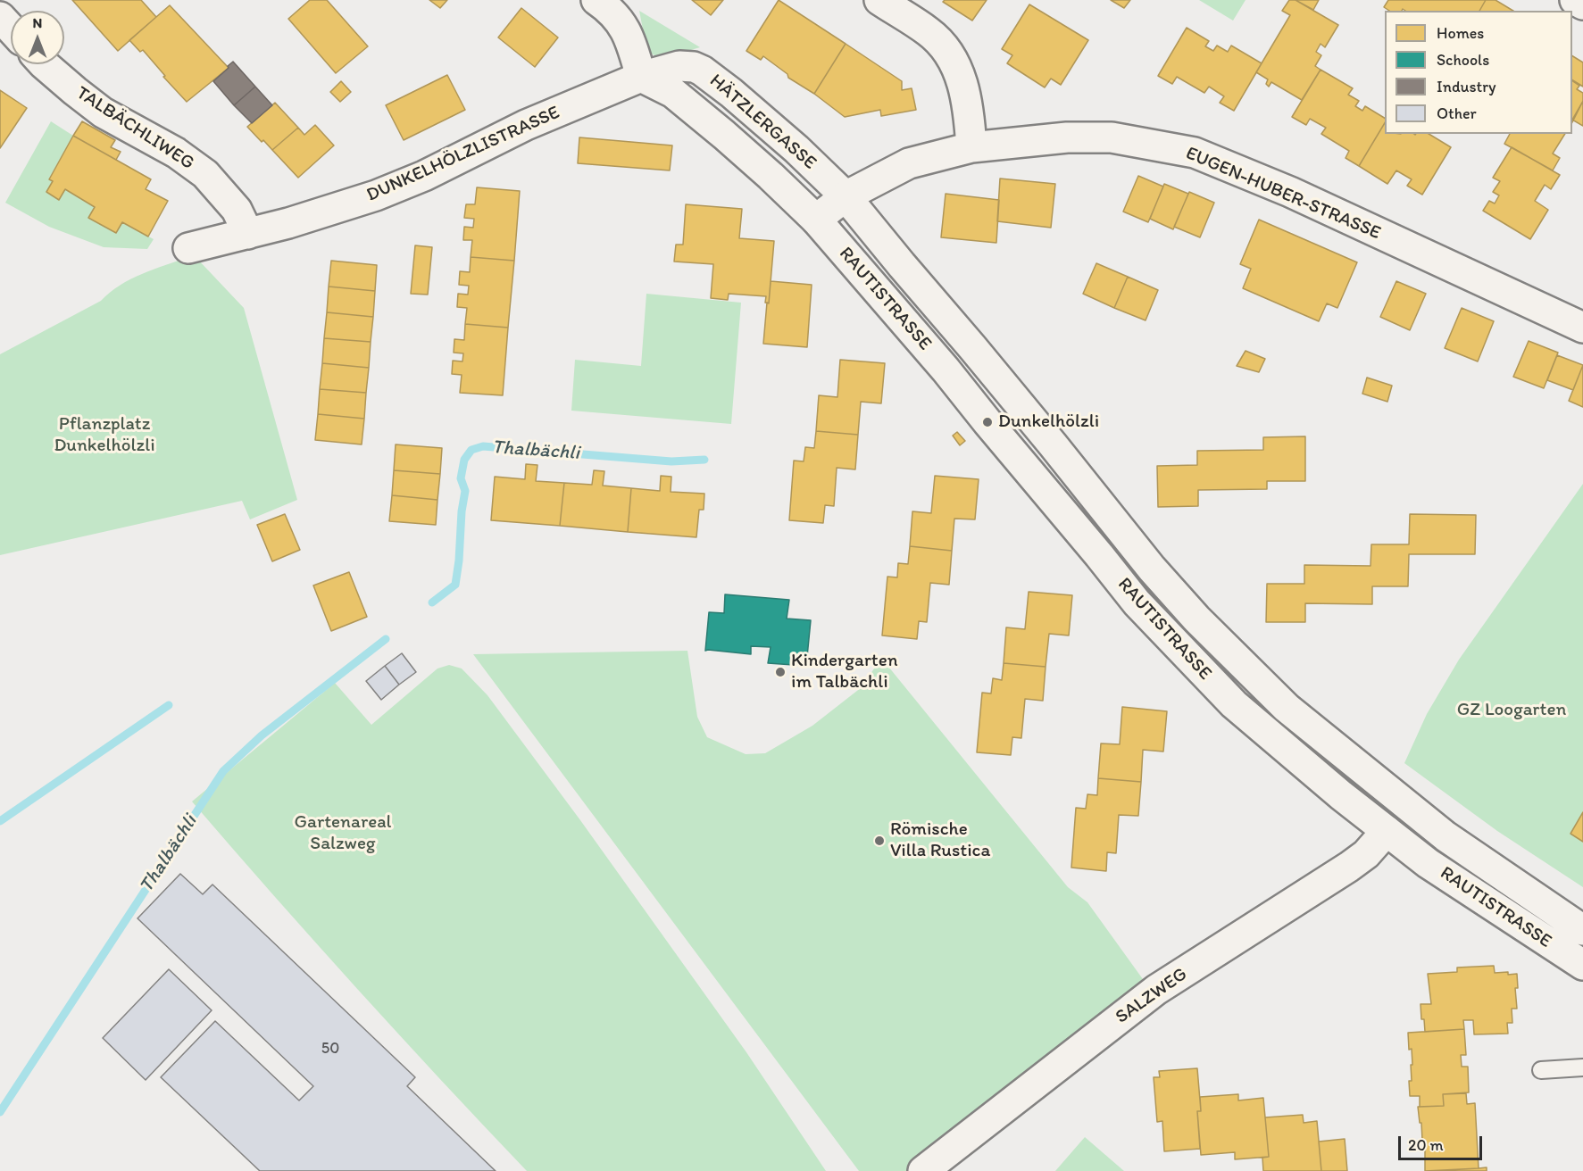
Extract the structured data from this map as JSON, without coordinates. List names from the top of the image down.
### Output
{
  "streets": {
    "street": [
      "HÄTZLERGASSE",
      "TALBÄCHLIWEG",
      "DUNKELHÖLZLISTRASSE",
      "EUGEN-HUBER-STRASSE",
      "RAUTISTRASSE",
      "SALZWEG"
    ]
  },
  "crossings": [
    ["HÄTZLERGASSE", "DUNKELHÖLZLISTRASSE"],
    ["HÄTZLERGASSE", "EUGEN-HUBER-STRASSE"],
    ["HÄTZLERGASSE", "RAUTISTRASSE"],
    ["TALBÄCHLIWEG", "DUNKELHÖLZLISTRASSE"],
    ["EUGEN-HUBER-STRASSE", "RAUTISTRASSE"],
    ["RAUTISTRASSE", "SALZWEG"]
  ],
  "water": ["Thalbächli"],
  "parks": ["Pflanzplatz Dunkelhölzli", "GZ Loogarten", "Gartenareal Salzweg"],
  "places": ["Dunkelhölzli", "Kindergarten im Talbächli", "Römische Villa Rustica"],
  "house_numbers": ["50"],
  "legend": [
    "Homes",
    "Schools",
    "Industry",
    "Other"
  ],
  "scale_bar": "20 m",
  "north": "top"
}
